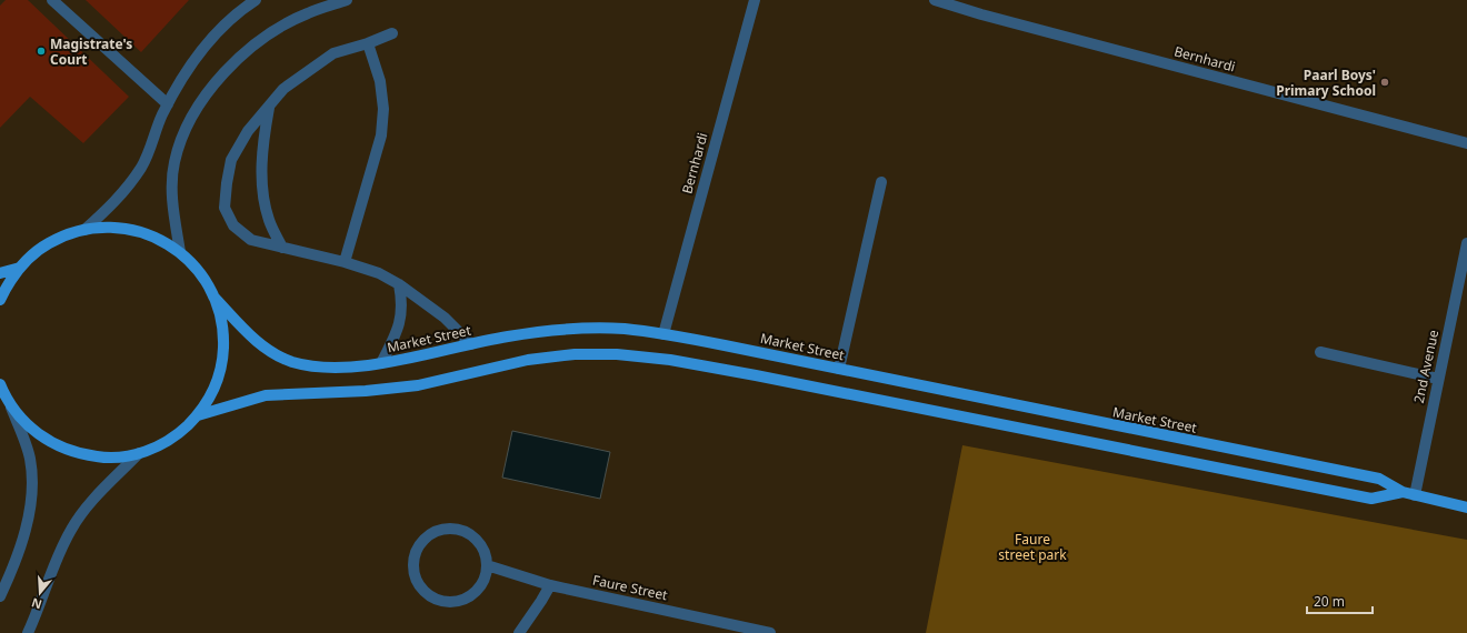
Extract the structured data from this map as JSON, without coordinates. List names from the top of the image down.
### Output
{
  "streets": {
    "main road": ["Market Street"],
    "street": ["Bernhardi", "2nd Avenue", "Faure Street"]
  },
  "crossings": [
    ["Bernhardi", "Market Street"],
    ["Market Street", "2nd Avenue"]
  ],
  "parks": ["Faure street park"],
  "places": ["Magistrate's Court", "Paarl Boys' Primary School"],
  "scale_bar": "20 m",
  "north": "bottom"
}
